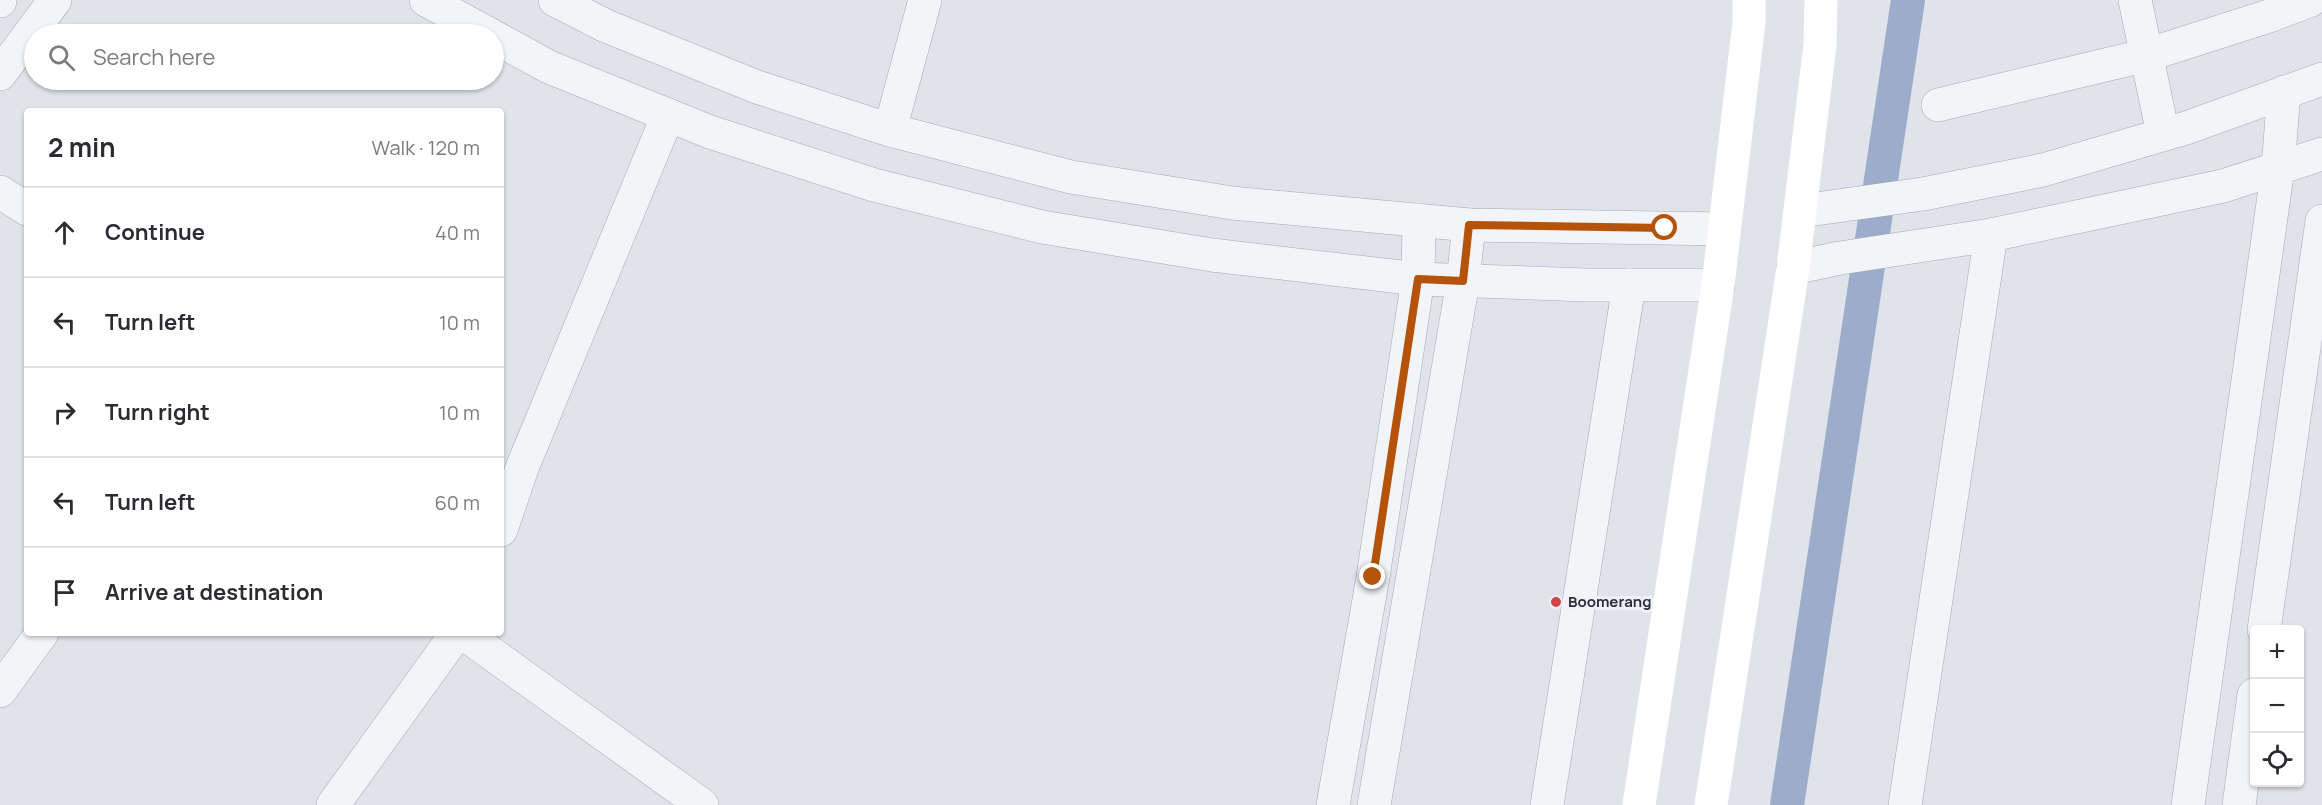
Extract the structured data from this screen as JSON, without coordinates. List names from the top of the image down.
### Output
{
  "places": ["Boomerang"],
  "page": {
    "search": "Search here",
    "heading": ["2 min", "Walk · 120 m"],
    "list": [
      ["Continue", "40 m"],
      ["Turn left", "10 m"],
      ["Turn right", "10 m"],
      ["Turn left", "60 m"],
      "Arrive at destination"
    ],
    "map_buttons": ["+", "−"]
  }
}
